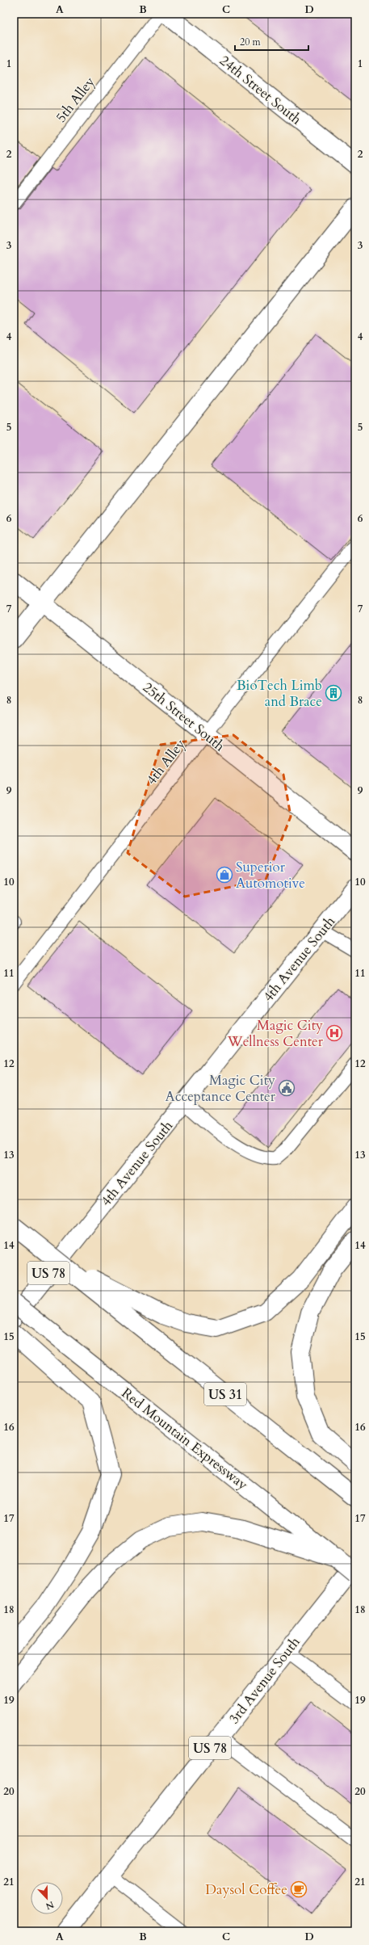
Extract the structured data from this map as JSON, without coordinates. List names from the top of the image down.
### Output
{
  "streets": {
    "main road": [
      "24th Street South",
      "25th Street South",
      "4th Avenue South",
      "US 78",
      "US 31",
      "Red Mountain Expressway",
      "3rd Avenue South"
    ],
    "lane": ["5th Alley", "4th Alley"]
  },
  "crossings": [
    ["25th Street South", "4th Alley"]
  ],
  "places": {
    "building": ["BioTech Limb and Brace"],
    "shop": ["Superior Automotive"],
    "hospital": ["Magic City Wellness Center"],
    "public building": ["Magic City Acceptance Center"],
    "cafe": ["Daysol Coffee"]
  },
  "scale_bar": "20 m",
  "north": "bottom",
  "grid": {
    "columns": [
      "A",
      "B",
      "C",
      "D"
    ],
    "rows": [
      "1",
      "2",
      "3",
      "4",
      "5",
      "6",
      "7",
      "8",
      "9",
      "10",
      "11",
      "12",
      "13",
      "14",
      "15",
      "16",
      "17",
      "18",
      "19",
      "20",
      "21"
    ]
  }
}
